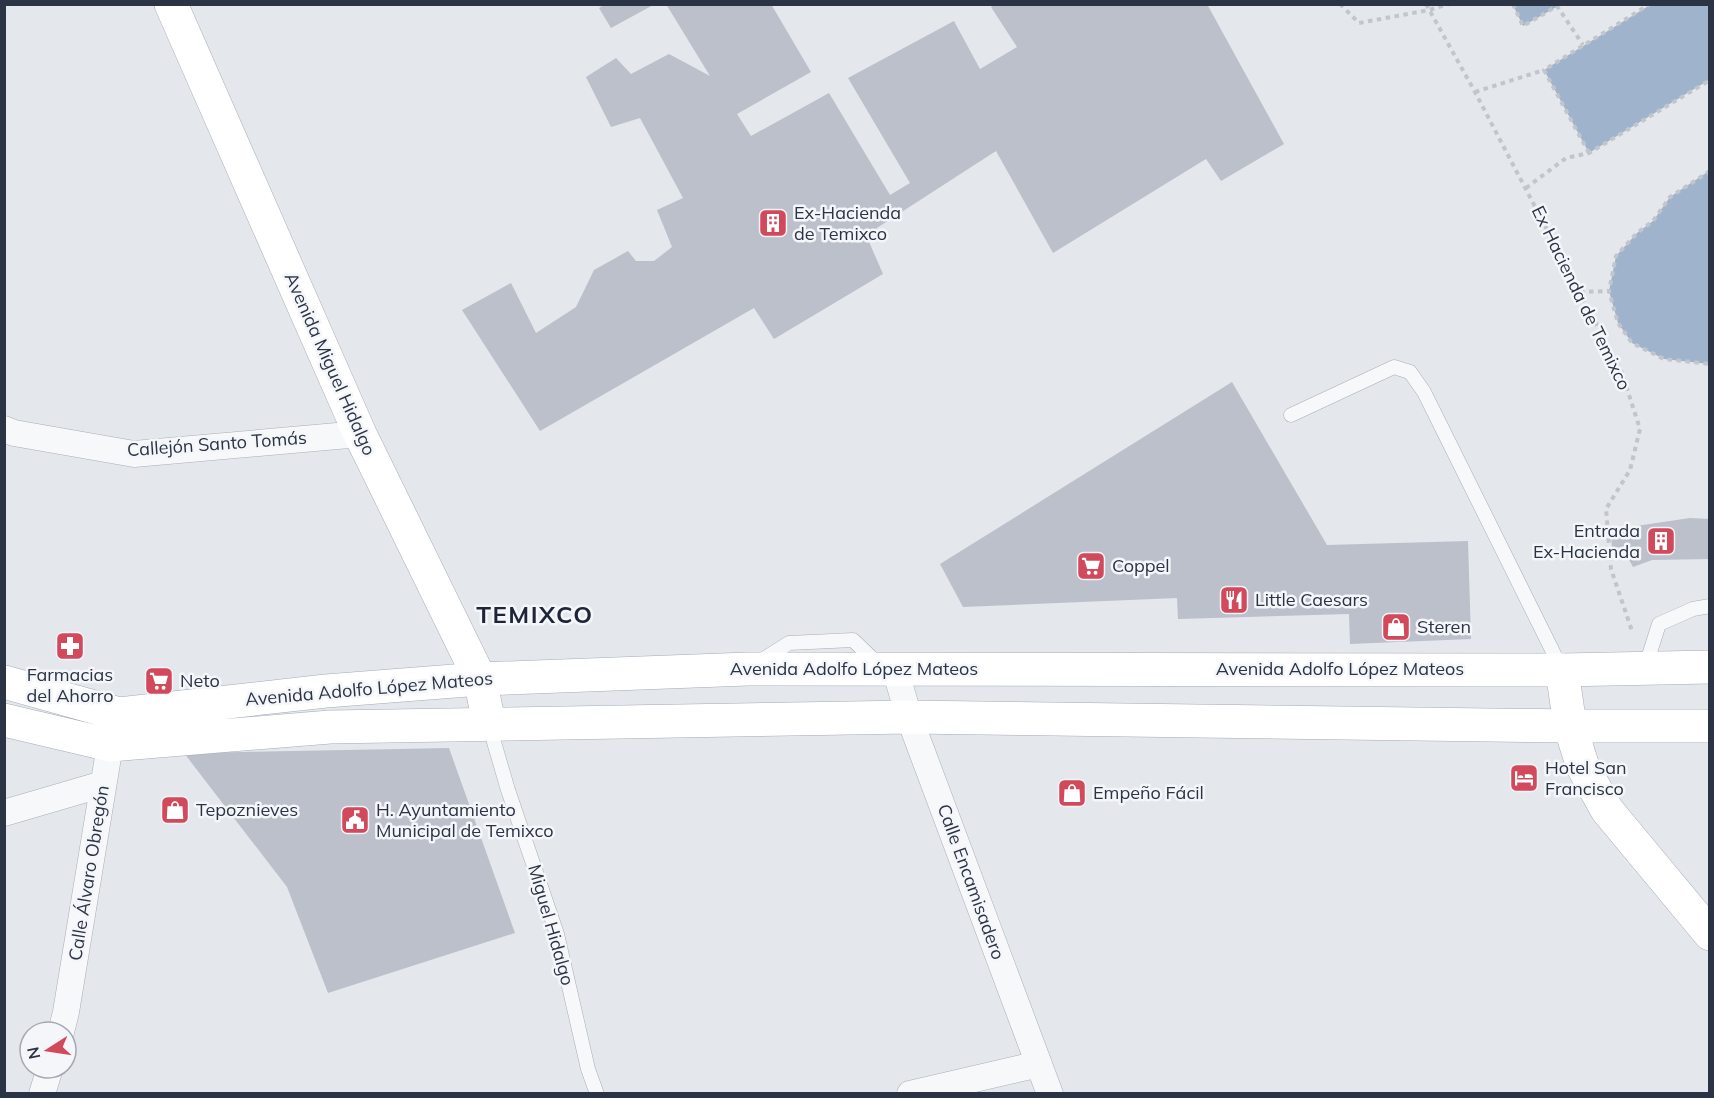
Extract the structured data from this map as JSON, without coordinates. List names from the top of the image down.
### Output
{
  "streets": {
    "main road": ["Avenida Miguel Hidalgo", "Avenida Adolfo López Mateos"],
    "street": ["Callejón Santo Tomás", "Calle Álvaro Obregón", "Calle Encamisadero"],
    "lane": ["Miguel Hidalgo"],
    "path": ["Ex Hacienda de Temixco"]
  },
  "crossings": [
    ["Ex Hacienda de Temixco", "Avenida Adolfo López Mateos"],
    ["Avenida Miguel Hidalgo", "Callejón Santo Tomás"],
    ["Avenida Miguel Hidalgo", "Avenida Adolfo López Mateos"],
    ["Avenida Miguel Hidalgo", "Miguel Hidalgo"],
    ["Avenida Adolfo López Mateos", "Calle Álvaro Obregón"],
    ["Avenida Adolfo López Mateos", "Calle Encamisadero"],
    ["Avenida Adolfo López Mateos", "Miguel Hidalgo"]
  ],
  "districts": ["TEMIXCO"],
  "places": {
    "building": ["Ex-Hacienda de Temixco", "Entrada Ex-Hacienda"],
    "supermarket": ["Coppel", "Neto"],
    "restaurant": ["Little Caesars"],
    "shop": ["Steren", "Empeño Fácil", "Tepoznieves"],
    "pharmacy": ["Farmacias del Ahorro"],
    "hotel": ["Hotel San Francisco"],
    "public building": ["H. Ayuntamiento Municipal de Temixco"]
  },
  "north": "left"
}
